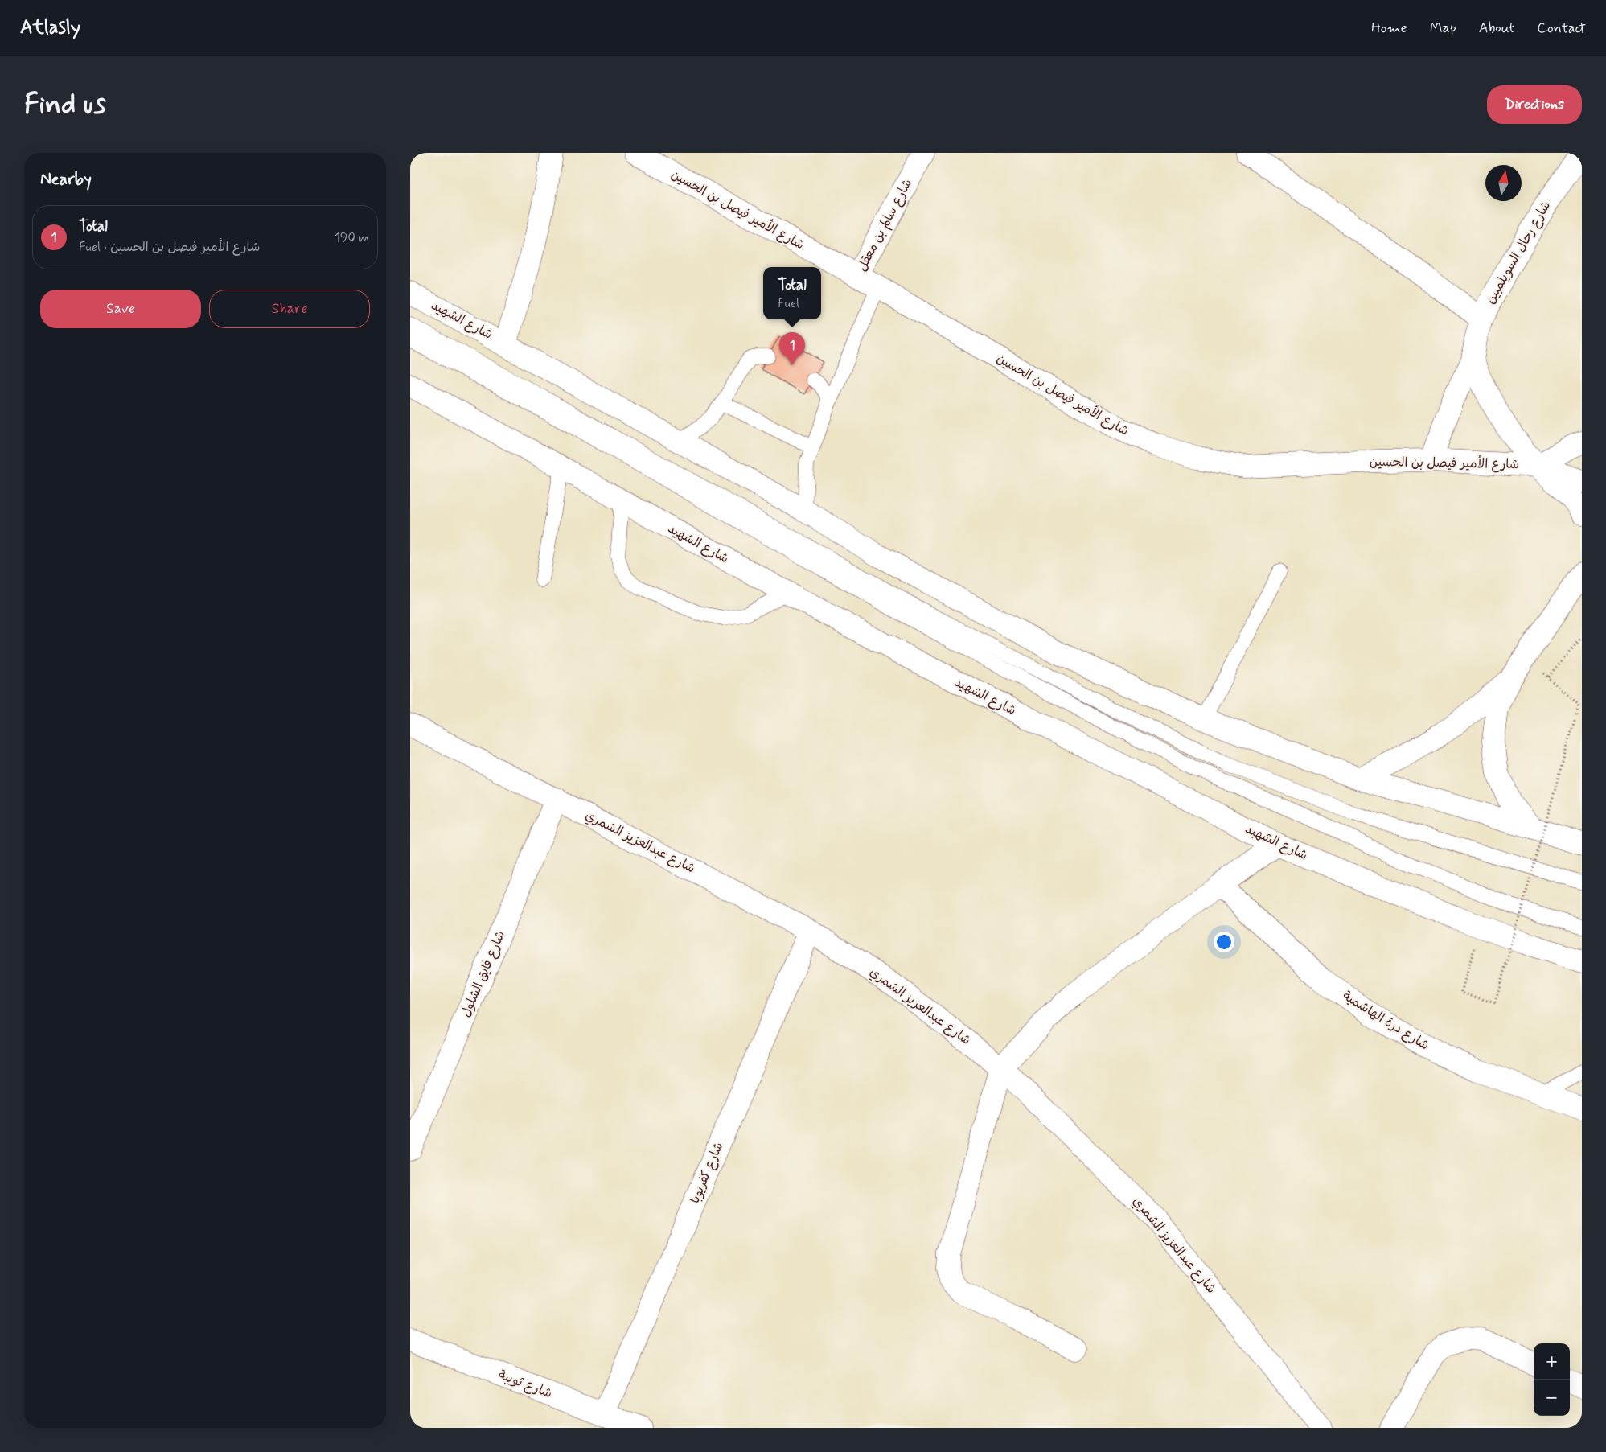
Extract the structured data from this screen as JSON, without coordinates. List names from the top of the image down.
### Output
{
  "streets": {
    "main road": [
      "شارع الأمير فيصل بن الحسين",
      "شارع سالم بن معقل",
      "شارع رحال السويلميين",
      "شارع الشهيد",
      "شارع عبدالعزيز الشمري",
      "شارع فايق الشلول",
      "شارع درة الهاشمية",
      "شارع كفريوبا",
      "شارع ثويبة"
    ]
  },
  "crossings": [
    ["شارع الأمير فيصل بن الحسين", "شارع سالم بن معقل"],
    ["شارع الأمير فيصل بن الحسين", "شارع رحال السويلميين"],
    ["شارع عبدالعزيز الشمري", "شارع فايق الشلول"],
    ["شارع عبدالعزيز الشمري", "شارع كفريوبا"],
    ["شارع كفريوبا", "شارع ثويبة"]
  ],
  "north": "top",
  "page": {
    "header": "Atlasly",
    "nav": [
      "Home",
      "Map",
      "About",
      "Contact"
    ],
    "buttons": [
      "Directions",
      ["Save", "Share"]
    ],
    "title": "Find us",
    "heading": "Nearby",
    "list": [
      {
        "mark": "1",
        "name": "Total",
        "note": "Fuel · شارع الأمير فيصل بن الحسين",
        "value": "190 m"
      }
    ],
    "popup": ["Total", "Fuel"],
    "pins": "1",
    "map_buttons": ["+", "−"]
  }
}
